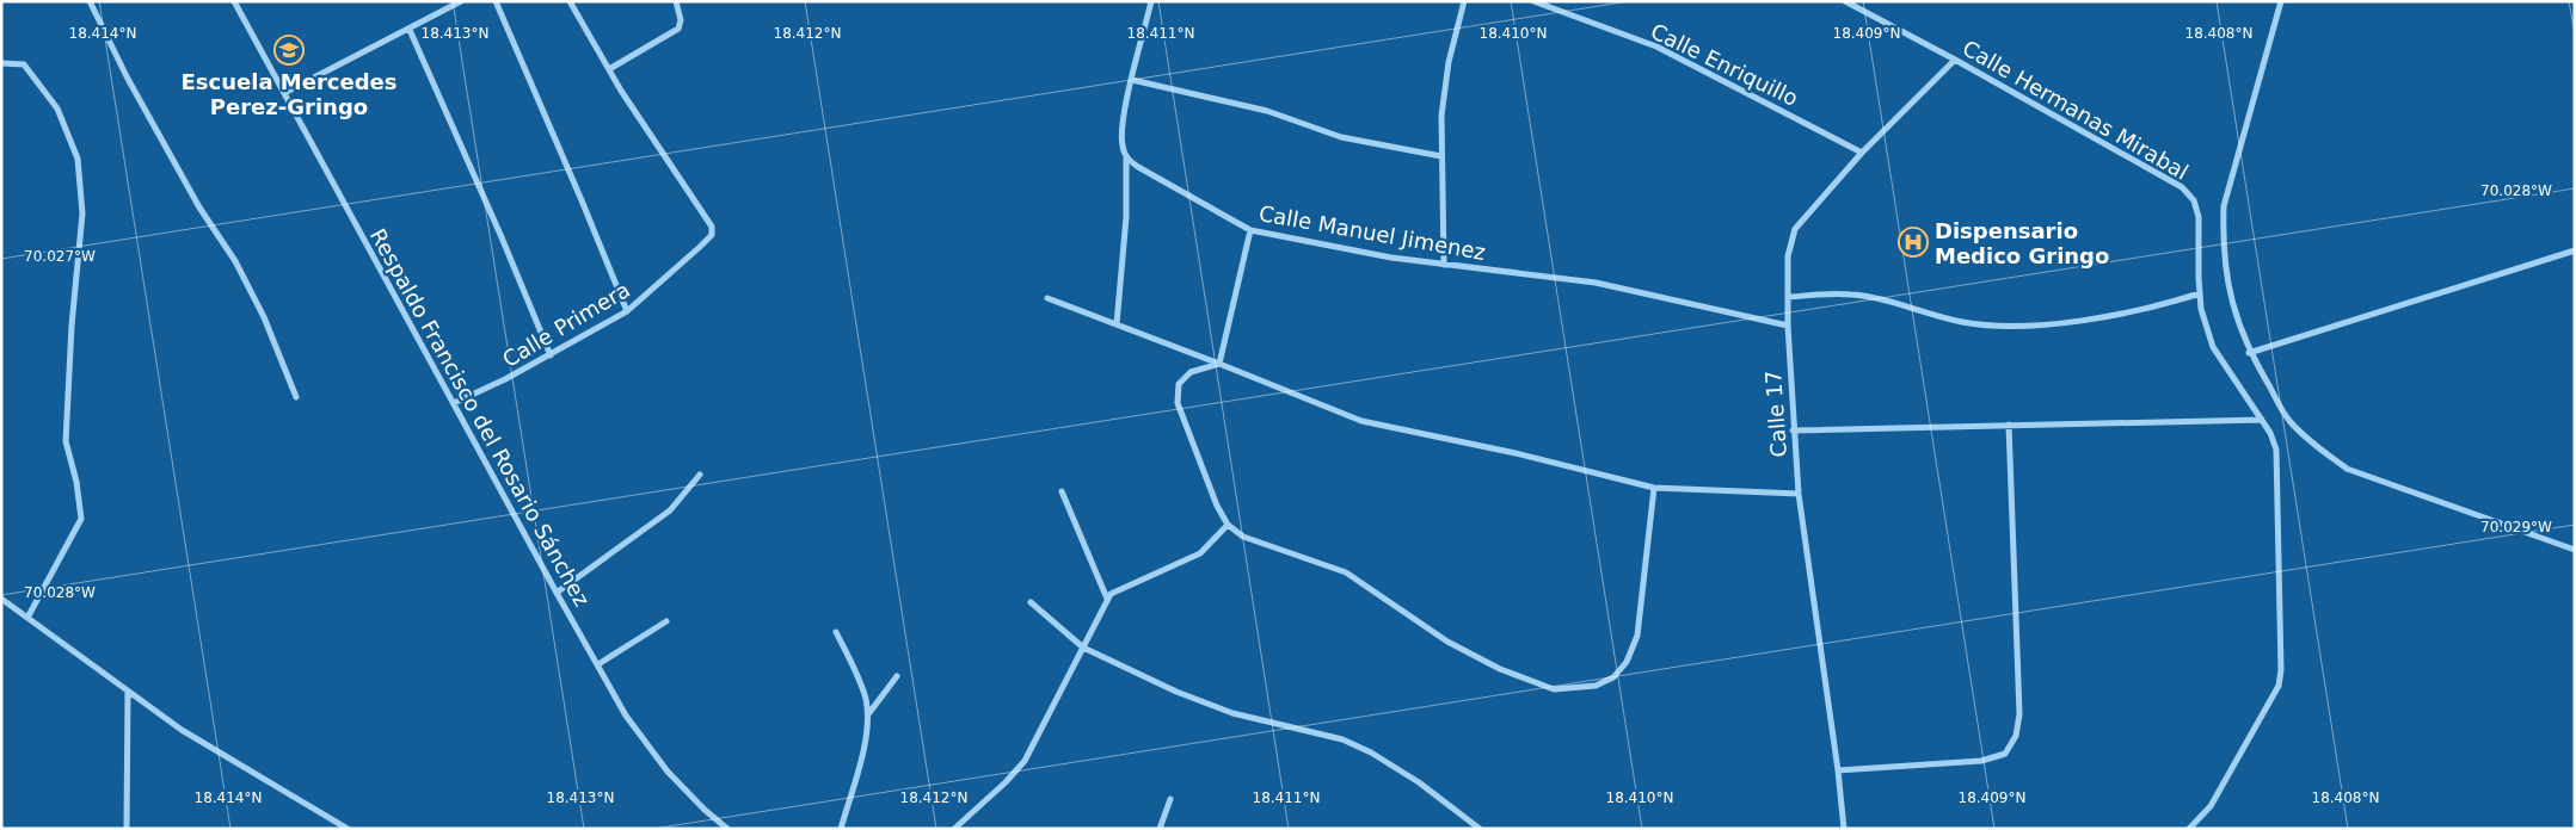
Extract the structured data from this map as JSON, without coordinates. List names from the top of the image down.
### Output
{
  "streets": {
    "street": [
      "Calle Enriquillo",
      "Calle Hermanas Mirabal",
      "Calle Manuel Jimenez",
      "Calle Primera",
      "Calle 17",
      "Respaldo Francisco del Rosario Sánchez"
    ]
  },
  "crossings": [
    ["Calle Enriquillo", "Calle 17"],
    ["Calle Hermanas Mirabal", "Calle 17"],
    ["Calle Manuel Jimenez", "Calle 17"],
    ["Calle Primera", "Respaldo Francisco del Rosario Sánchez"]
  ],
  "places": {
    "school or university": ["Escuela Mercedes Perez-Gringo"],
    "hospital": ["Dispensario Medico Gringo"]
  },
  "coordinates": [
    "18.414°N",
    "18.413°N",
    "18.412°N",
    "18.411°N",
    "18.409°N",
    "18.408°N",
    "18.410°N",
    "70.028°W",
    "70.027°W",
    "70.029°W"
  ]
}
